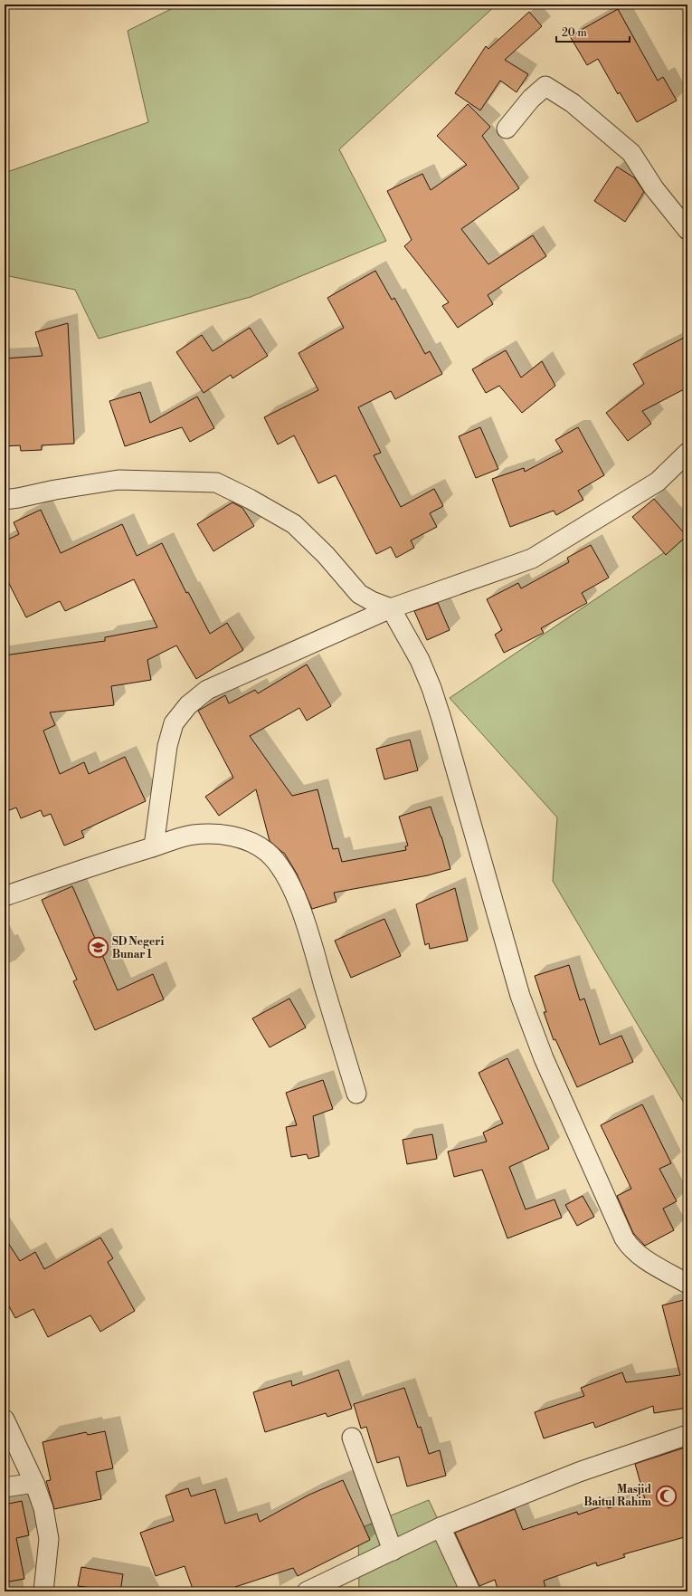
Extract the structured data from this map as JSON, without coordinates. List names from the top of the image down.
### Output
{
  "places": {
    "school or university": ["SD Negeri Bunar 1"],
    "mosque": ["Masjid Baitul Rahim"]
  },
  "scale_bar": "20 m"
}
